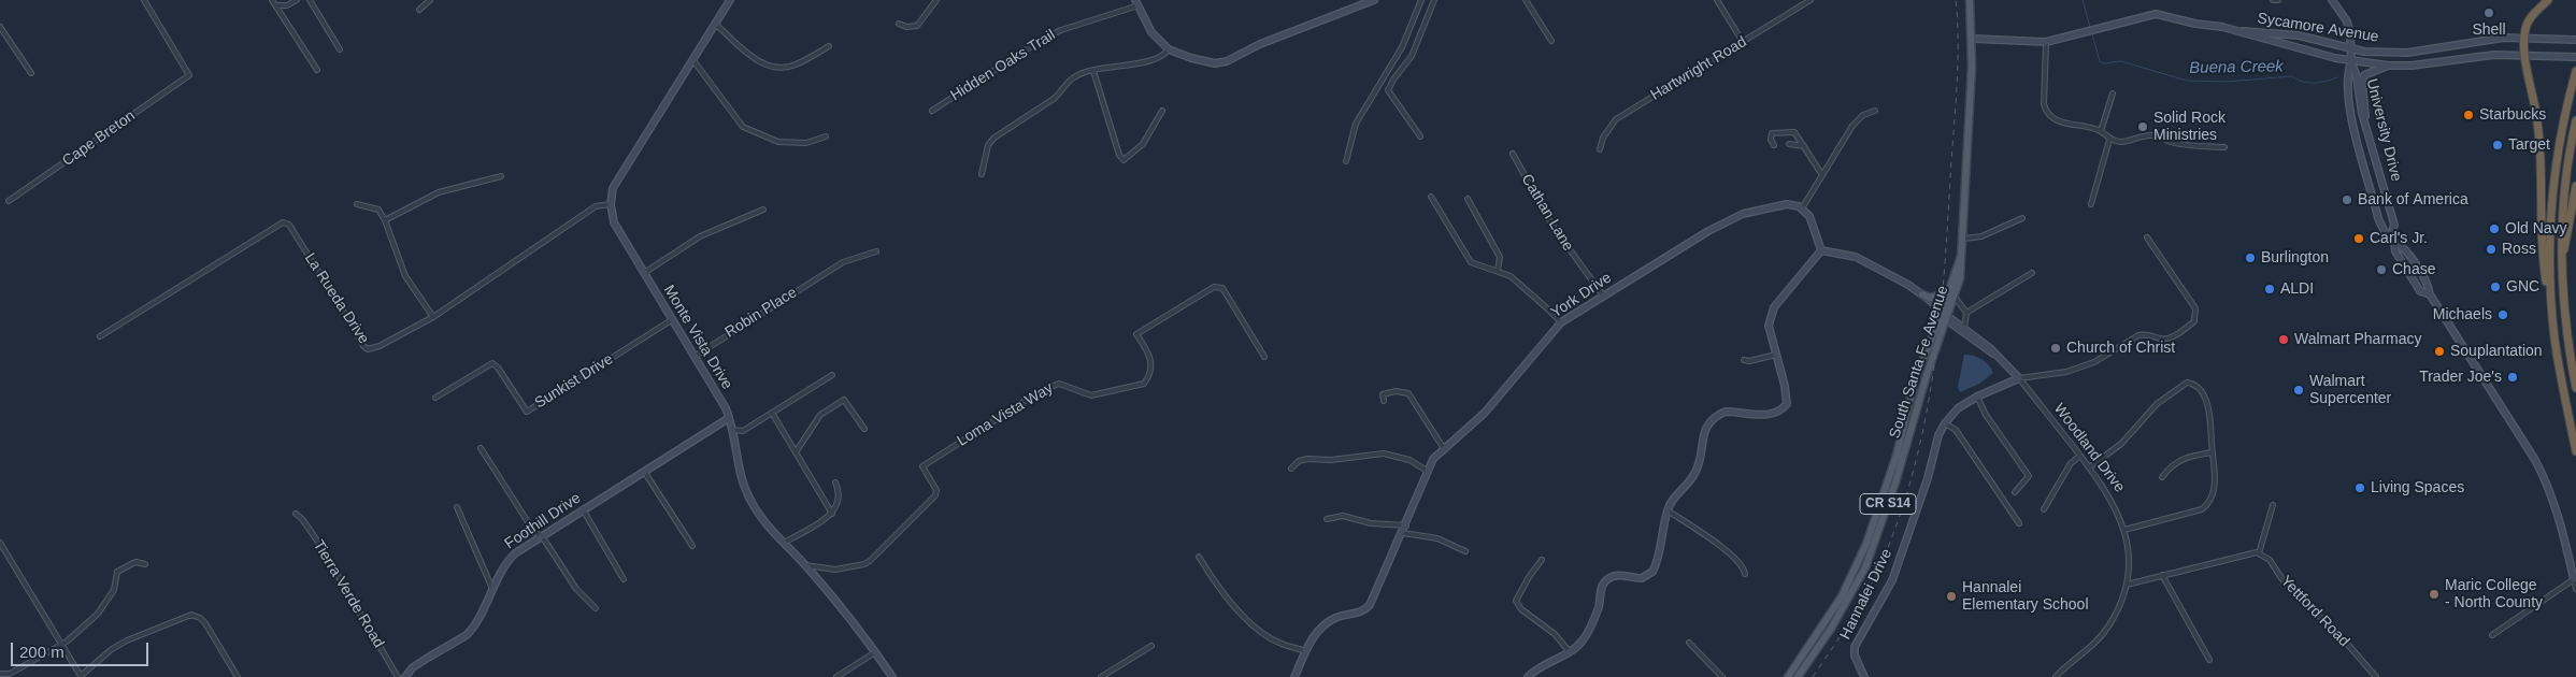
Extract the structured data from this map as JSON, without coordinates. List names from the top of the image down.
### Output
{
  "streets": {
    "main road": ["South Santa Fe Avenue", "CR S14"],
    "street": [
      "Sycamore Avenue",
      "Hidden Oaks Trail",
      "Hartwright Road",
      "University Drive",
      "Cape Breton",
      "Cathan Lane",
      "York Drive",
      "La Rueda Drive",
      "Robin Place",
      "Monte Vista Drive",
      "Sunkist Drive",
      "Loma Vista Way",
      "Woodland Drive",
      "Foothill Drive",
      "Tierra Verde Road",
      "Hannalei Drive",
      "Yettford Road"
    ]
  },
  "crossings": [
    ["Sycamore Avenue", "University Drive"],
    ["Cathan Lane", "York Drive"],
    ["La Rueda Drive", "Monte Vista Drive"],
    ["Robin Place", "Monte Vista Drive"],
    ["Monte Vista Drive", "Sunkist Drive"],
    ["Monte Vista Drive", "Loma Vista Way"],
    ["Monte Vista Drive", "Foothill Drive"],
    ["South Santa Fe Avenue", "Woodland Drive"],
    ["Woodland Drive", "Hannalei Drive"]
  ],
  "water": ["Buena Creek"],
  "places": [
    "Shell",
    "Starbucks",
    "Solid Rock Ministries",
    "Target",
    "Bank of America",
    "Old Navy",
    "Carl's Jr.",
    "Ross",
    "Burlington",
    "Chase",
    "GNC",
    "ALDI",
    "Michaels",
    "Walmart Pharmacy",
    "Church of Christ",
    "Souplantation",
    "Trader Joe's",
    "Walmart Supercenter",
    "Living Spaces",
    "Maric College - North County",
    "Hannalei Elementary School"
  ],
  "scale_bar": "200 m"
}
